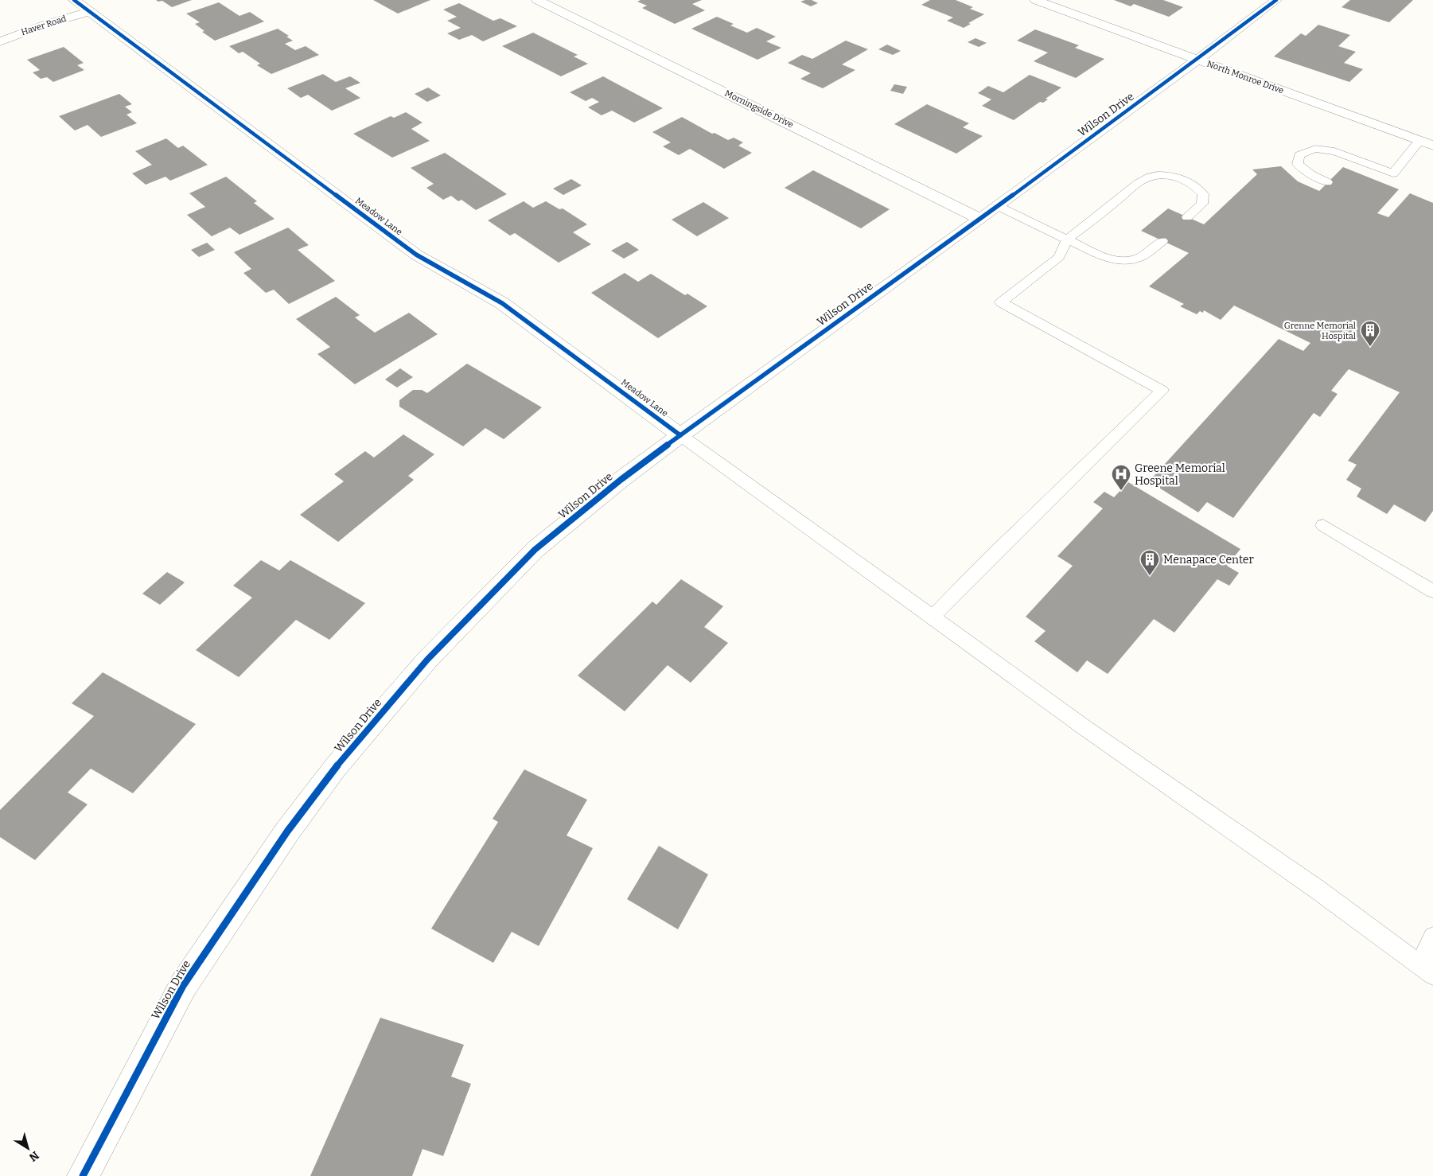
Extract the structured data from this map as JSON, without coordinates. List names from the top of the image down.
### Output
{
  "streets": {
    "street": [
      "Haver Road",
      "North Monroe Drive",
      "Morningside Drive",
      "Wilson Drive",
      "Meadow Lane"
    ]
  },
  "crossings": [
    ["Haver Road", "Meadow Lane"],
    ["North Monroe Drive", "Wilson Drive"],
    ["Morningside Drive", "Wilson Drive"],
    ["Wilson Drive", "Meadow Lane"]
  ],
  "places": {
    "building": ["Grenne Memorial Hospital", "Menapace Center"],
    "hospital": ["Greene Memorial Hospital"]
  },
  "north": "bottom right"
}
